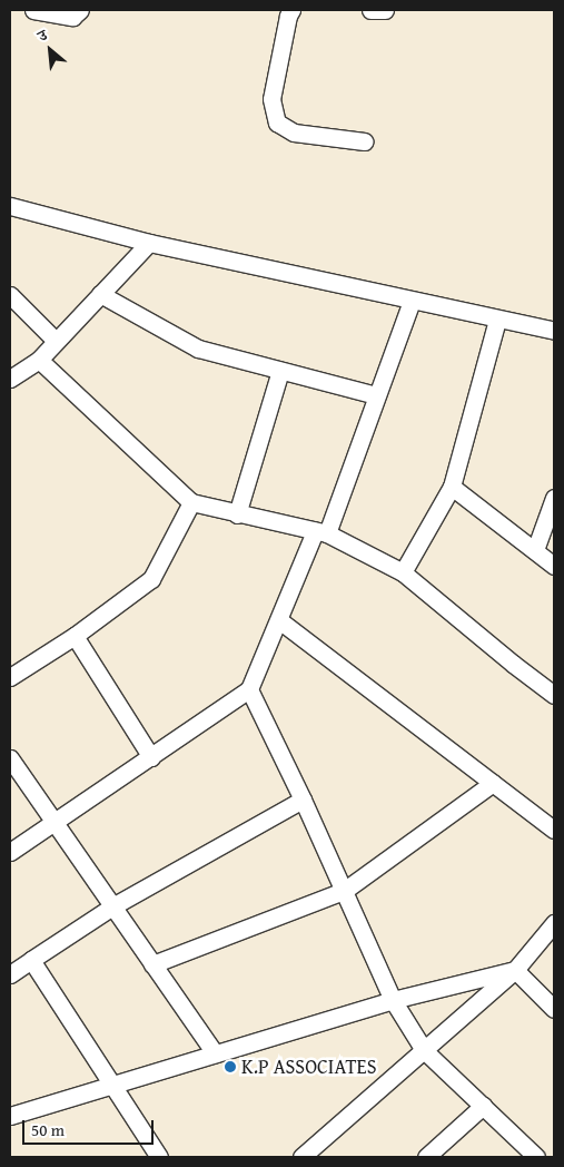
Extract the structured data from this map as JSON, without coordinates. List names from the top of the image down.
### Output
{
  "places": ["K.P ASSOCIATES"],
  "scale_bar": "50 m",
  "north": "top left"
}
